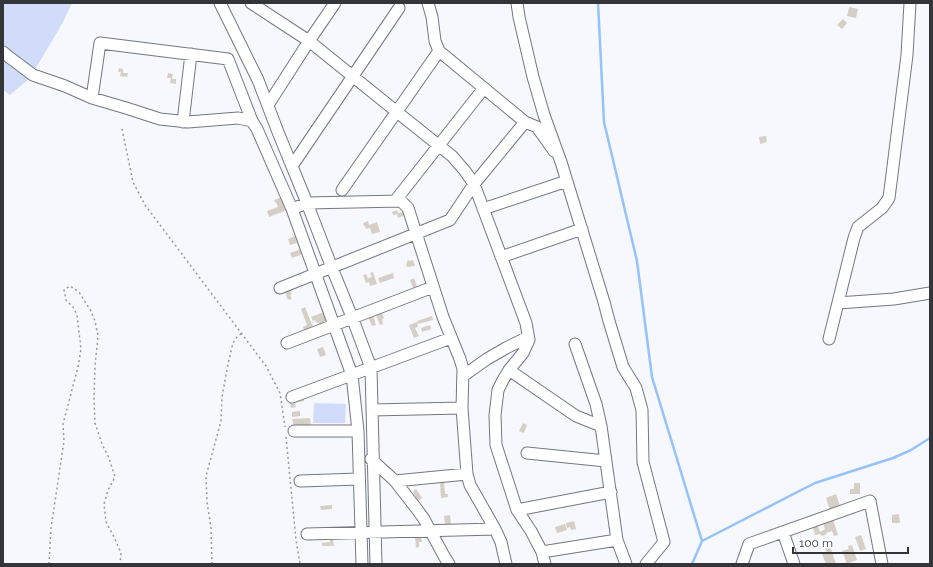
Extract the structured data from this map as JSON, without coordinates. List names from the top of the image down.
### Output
{
  "scale_bar": "100 m"
}
